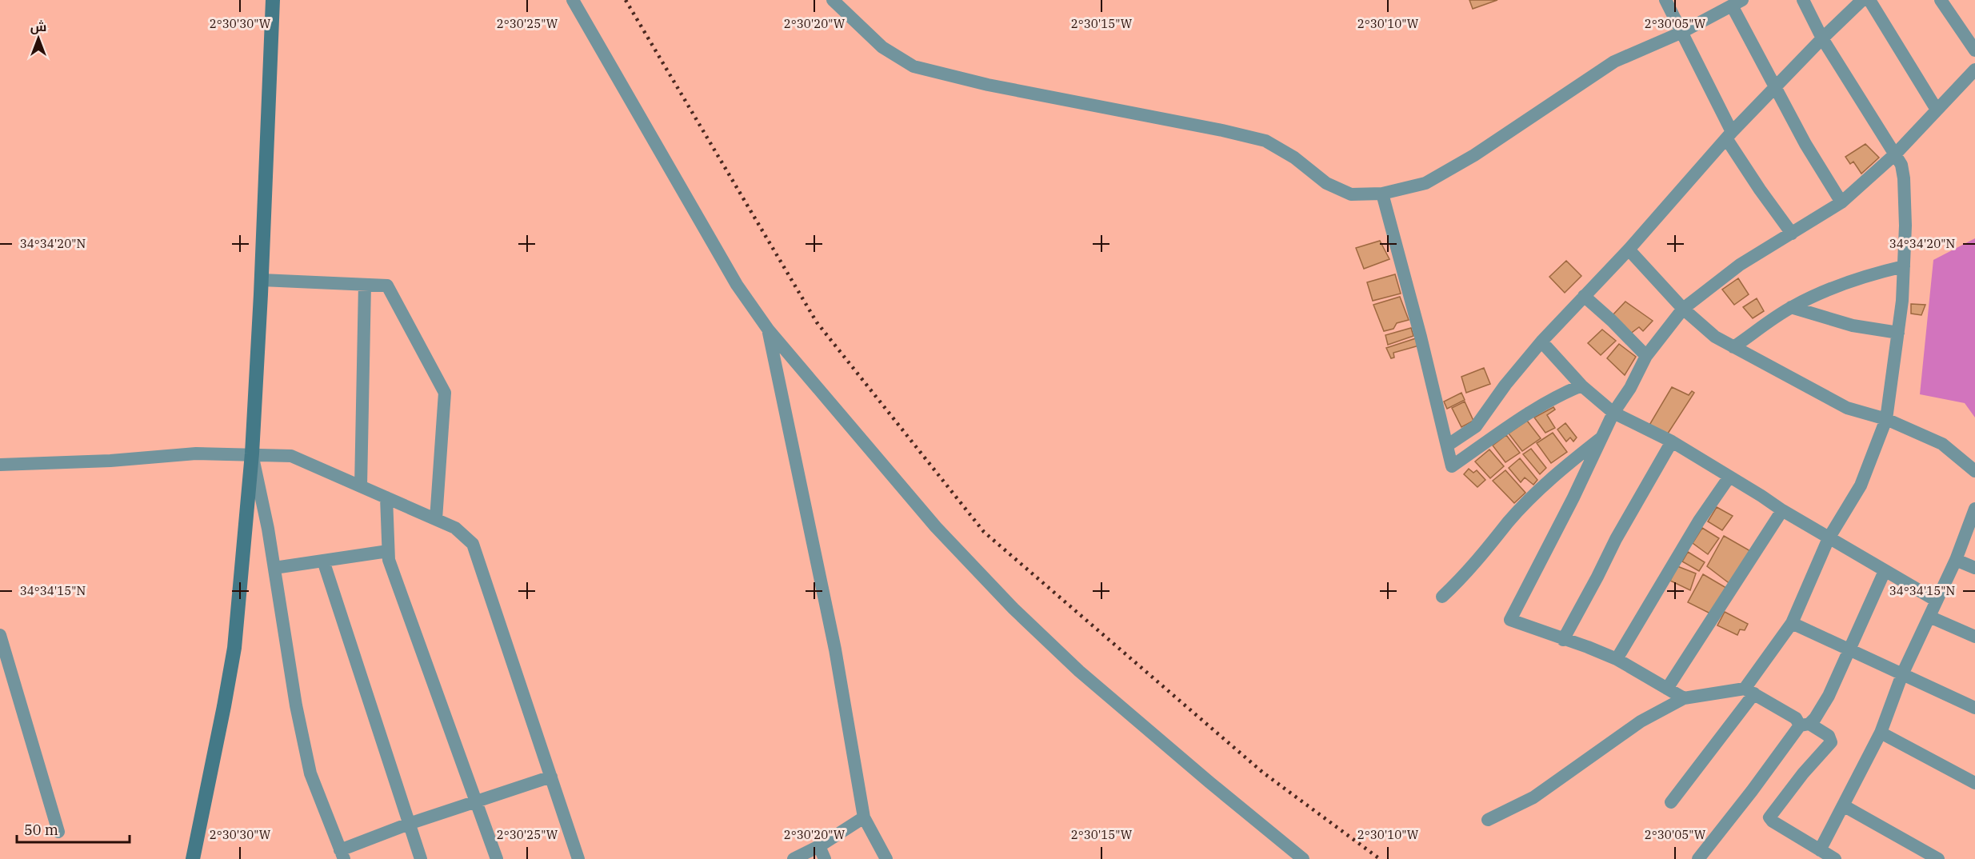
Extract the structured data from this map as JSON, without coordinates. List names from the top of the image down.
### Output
{
  "scale_bar": "50 m",
  "north": "top",
  "coordinates": [
    "2°30'30\"W",
    "2°30'25\"W",
    "2°30'20\"W",
    "2°30'15\"W",
    "2°30'10\"W",
    "2°30'05\"W",
    "34°34'20\"N",
    "34°34'15\"N"
  ]
}
